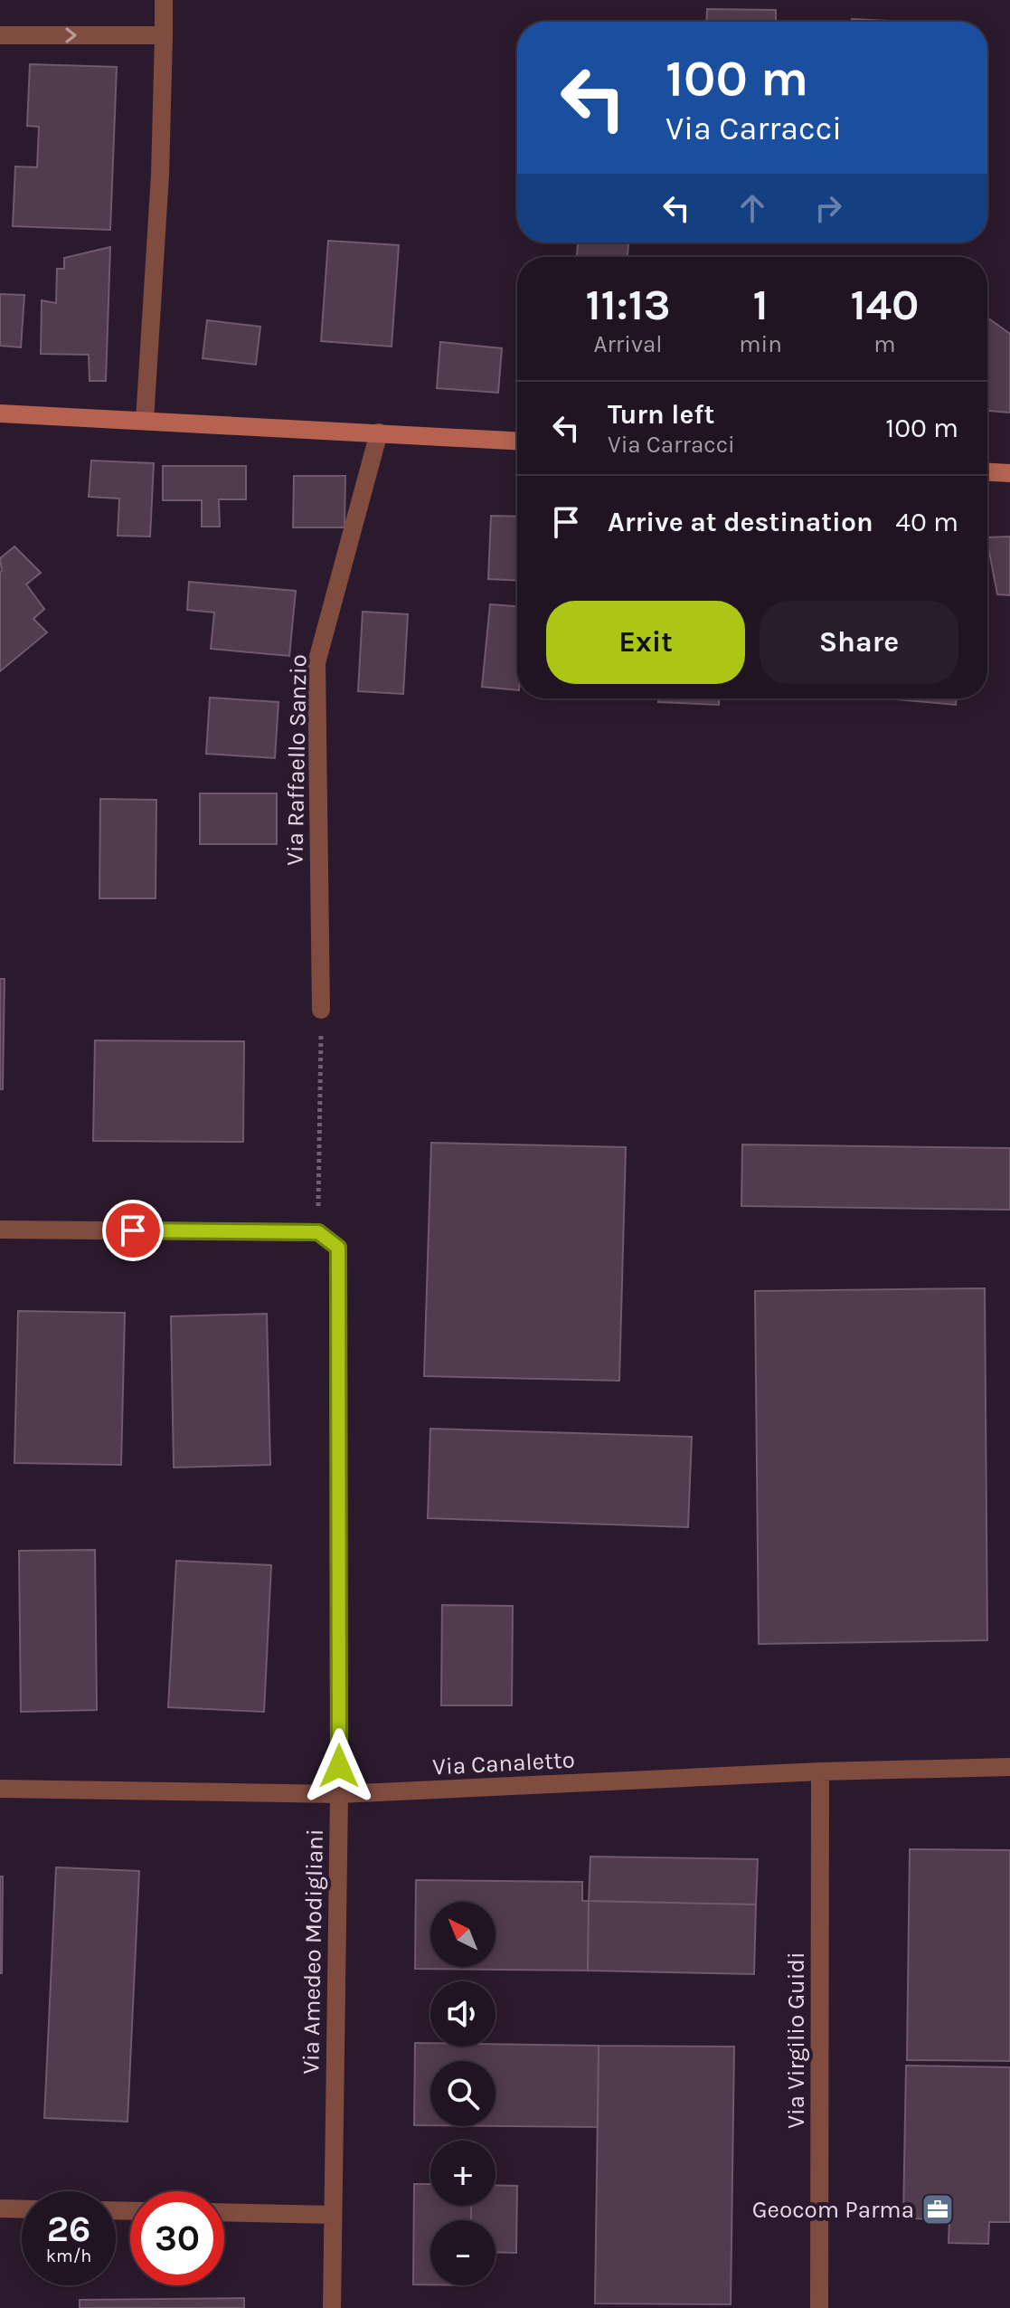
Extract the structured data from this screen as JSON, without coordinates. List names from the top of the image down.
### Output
{
  "streets": {
    "street": [
      "Via Raffaello Sanzio",
      "Via Canaletto",
      "Via Amedeo Modigliani",
      "Via Virgilio Guidi"
    ]
  },
  "crossings": [
    ["Via Canaletto", "Via Amedeo Modigliani"],
    ["Via Canaletto", "Via Virgilio Guidi"]
  ],
  "places": {
    "office": ["Geocom Parma"]
  },
  "north": "top left",
  "page": {
    "turn": ["100 m", "Via Carracci"],
    "eta": [
      "11:13",
      "Arrival",
      "1",
      "min",
      "140",
      "m"
    ],
    "list": [
      {
        "name": "Turn left",
        "note": "Via Carracci",
        "value": "100 m"
      },
      {
        "name": "Arrive at destination",
        "value": "40 m"
      }
    ],
    "buttons": ["Exit", "Share"],
    "map_buttons": ["+", "−"],
    "speed": "26 km/h",
    "limit": "30"
  }
}
